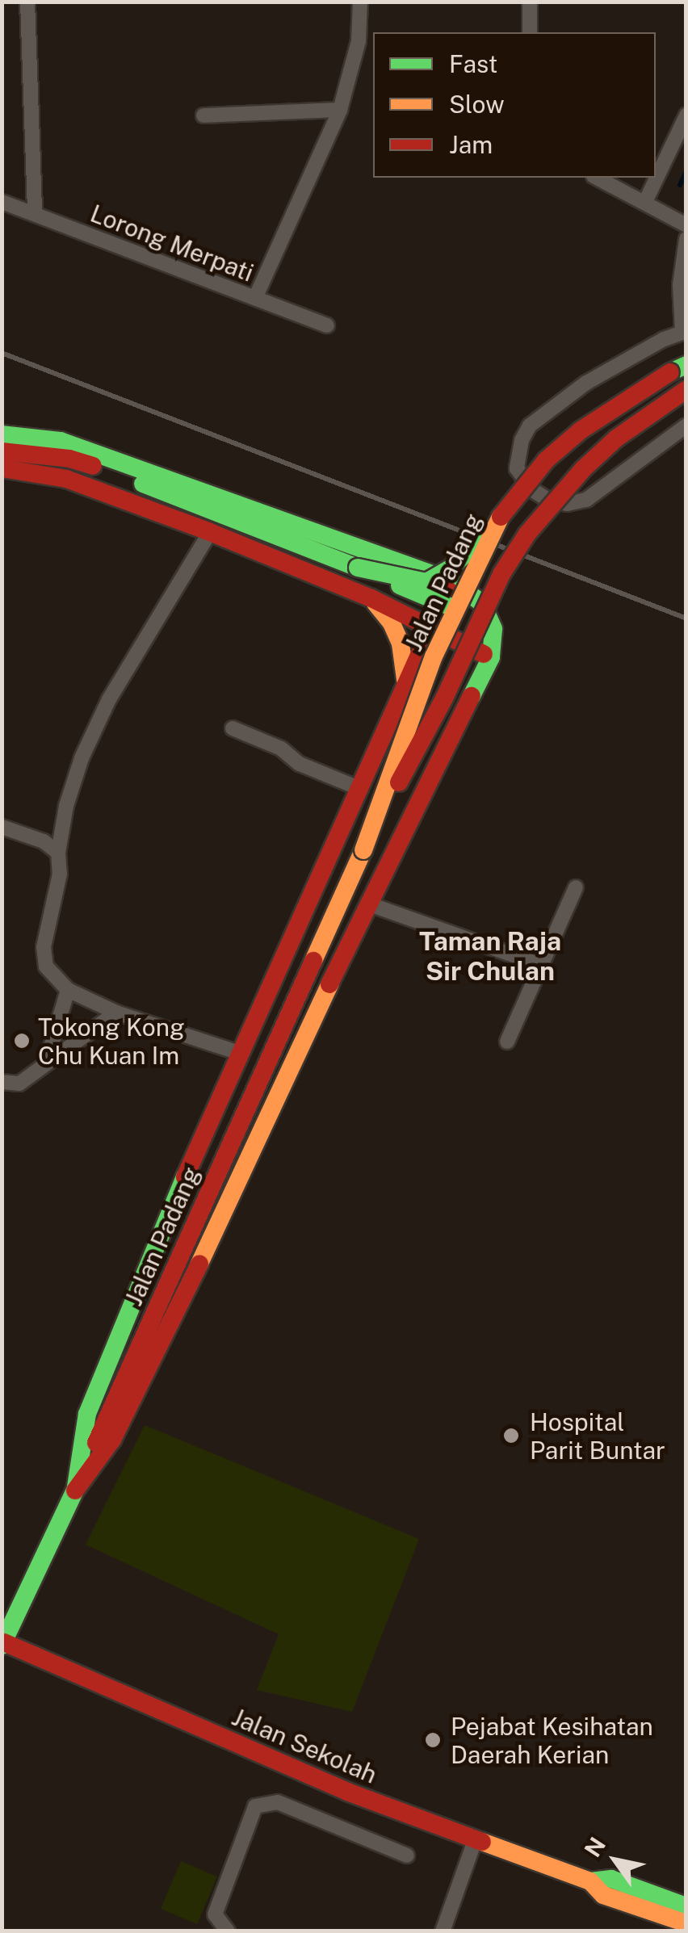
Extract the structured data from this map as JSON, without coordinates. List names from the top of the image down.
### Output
{
  "streets": {
    "street": ["Lorong Merpati", "Jalan Padang", "Jalan Sekolah"]
  },
  "crossings": [
    ["Jalan Padang", "Jalan Sekolah"]
  ],
  "districts": ["Taman Raja Sir Chulan"],
  "places": ["Tokong Kong Chu Kuan Im", "Hospital Parit Buntar", "Pejabat Kesihatan Daerah Kerian"],
  "legend": ["Fast", "Slow", "Jam"],
  "north": "top left"
}
